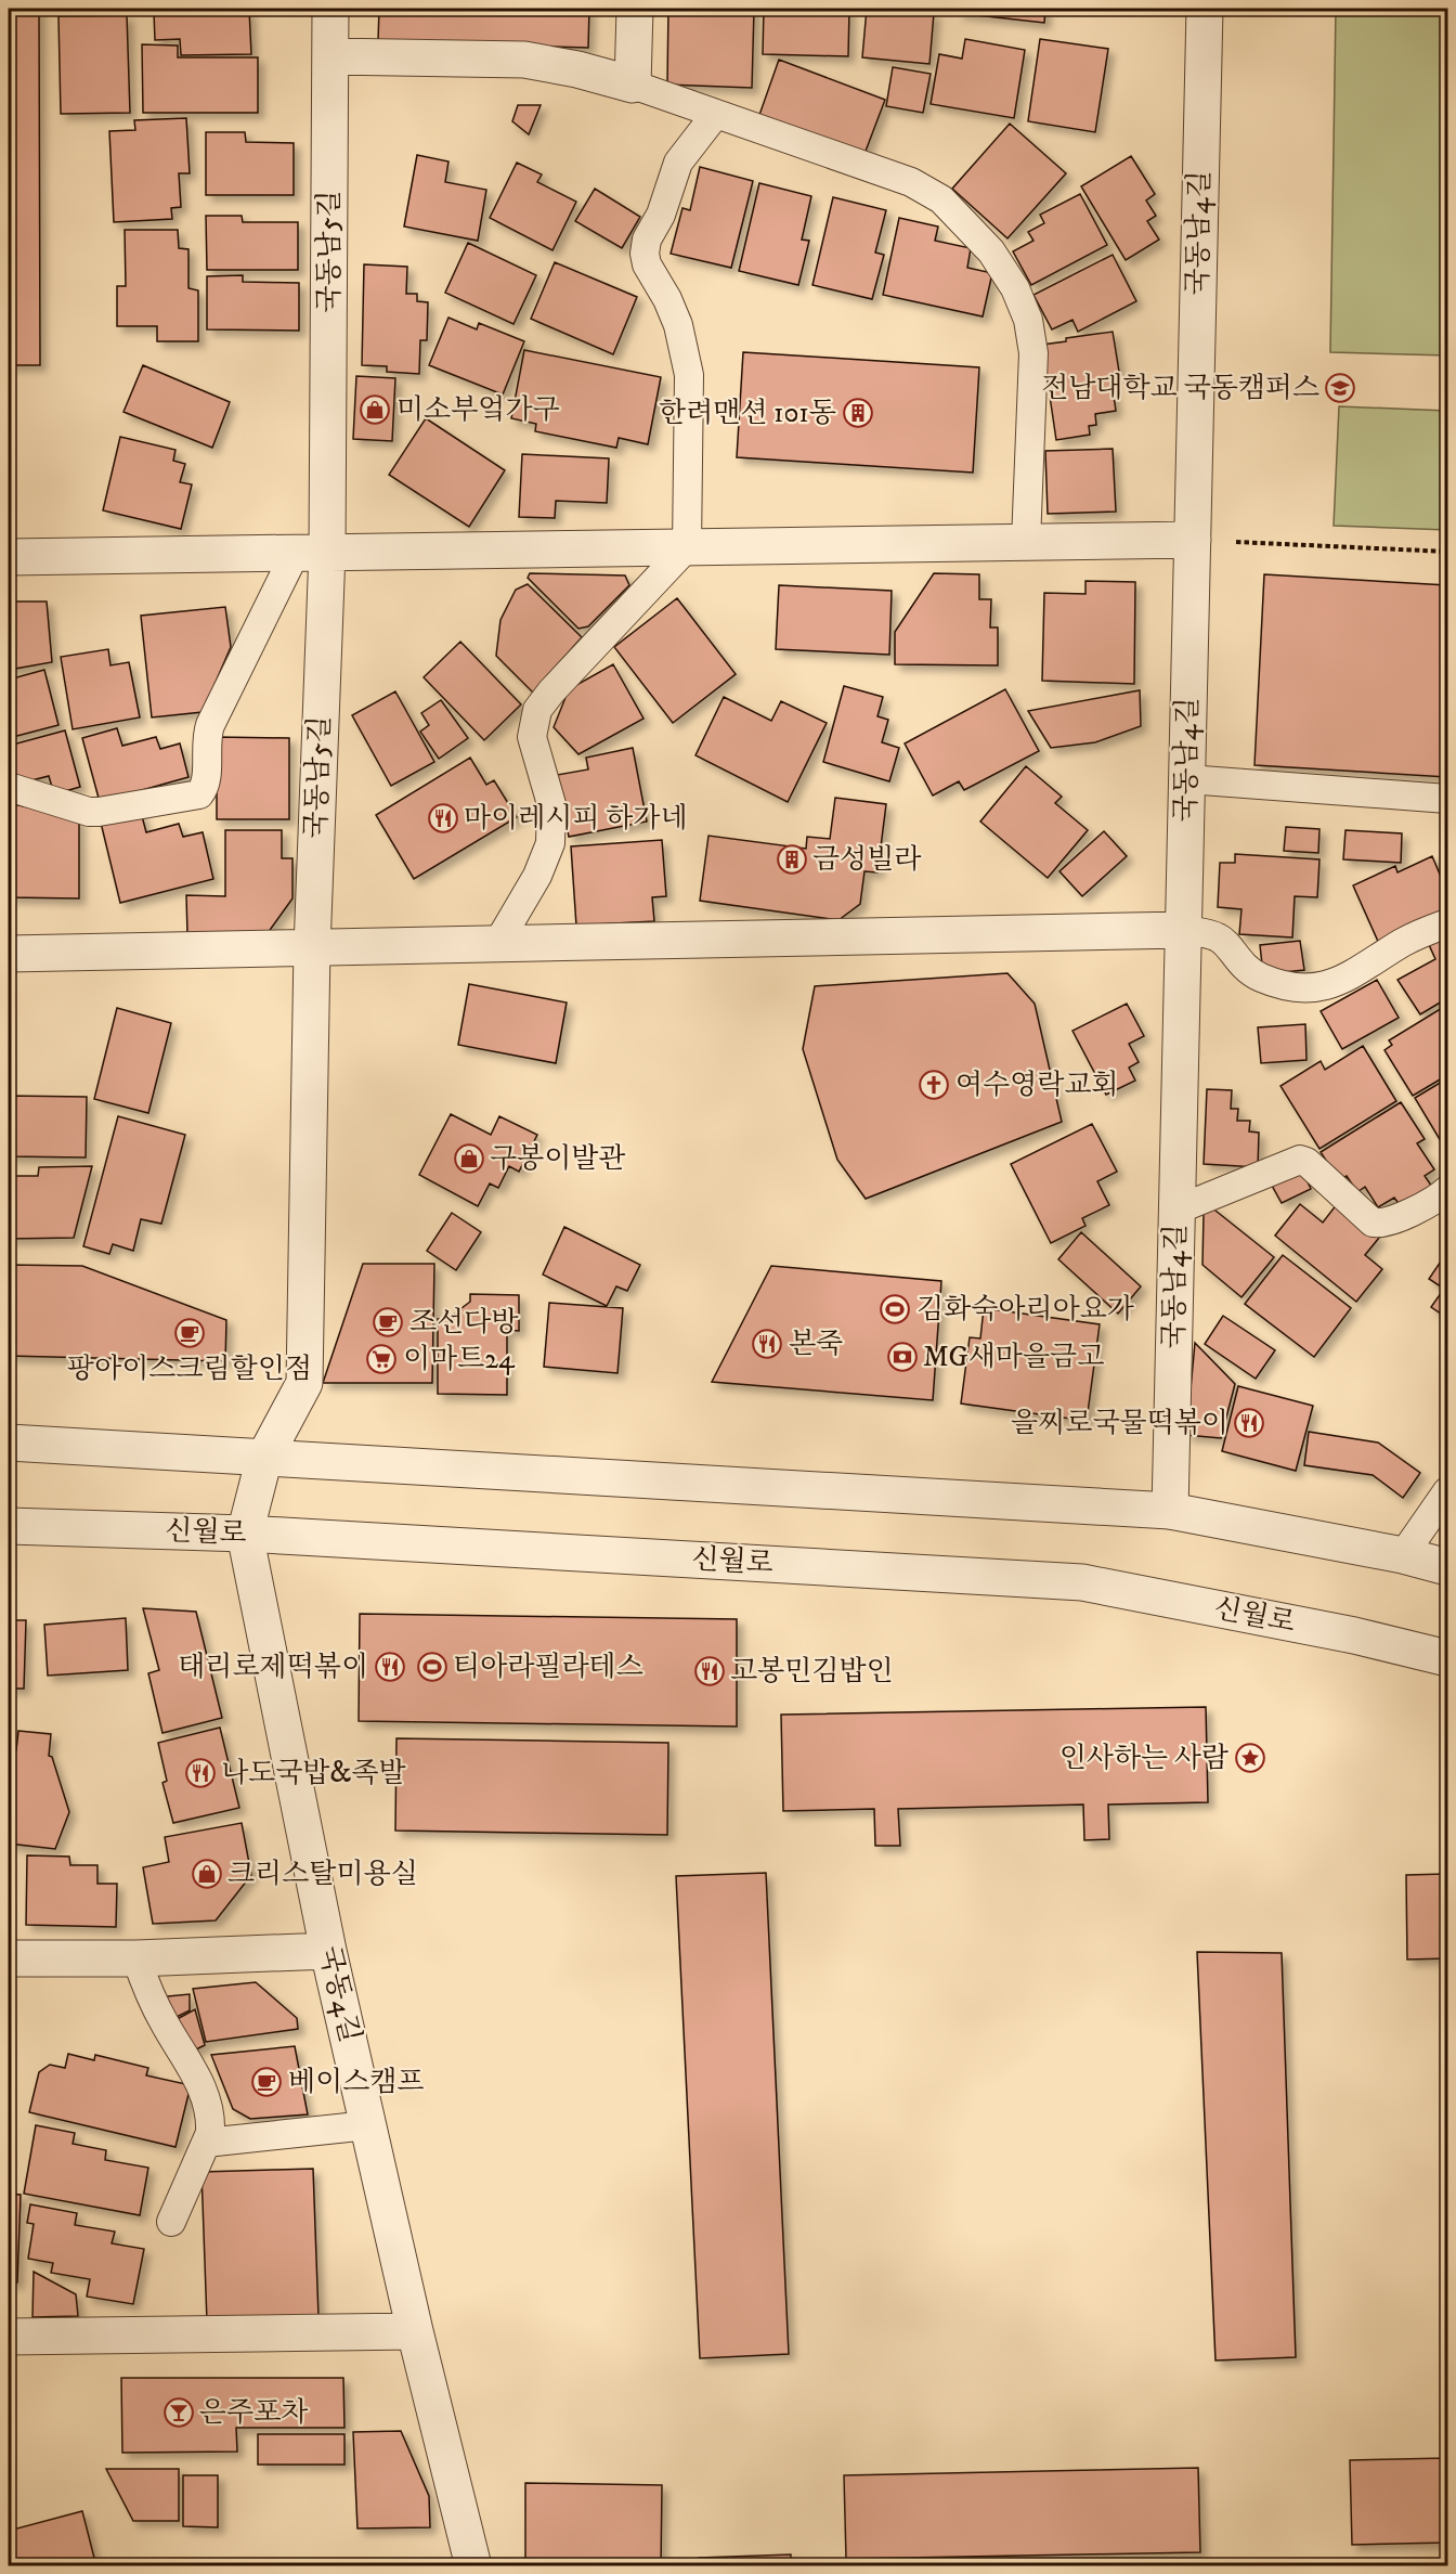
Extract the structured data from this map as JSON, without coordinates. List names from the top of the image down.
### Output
{
  "streets": {
    "street": [
      "국동남4길",
      "국동남5길",
      "신월로",
      "국동4길"
    ]
  },
  "crossings": [
    ["국동남5길", "신월로"],
    ["국동남5길", "국동4길"],
    ["신월로", "국동4길"]
  ],
  "places": {
    "school or university": ["전남대학교 국동캠퍼스"],
    "shop": ["미소부엌가구", "구봉이발관", "크리스탈미용실"],
    "building": ["한려맨션 101동", "금성빌라"],
    "restaurant": [
      "마이레시피 하가네",
      "본죽",
      "을찌로국물떡볶이",
      "태리로제떡볶이",
      "고봉민김밥인",
      "나도국밥&족발"
    ],
    "church": ["여수영락교회"],
    "sports": ["김화숙아리아요가", "티아라필라테스"],
    "cafe": ["조선다방", "팡아이스크림할인점", "베이스캠프"],
    "bank": ["MG새마을금고"],
    "supermarket": ["이마트24"],
    "place": ["인사하는 사람"],
    "bar": ["은주포차"]
  }
}
